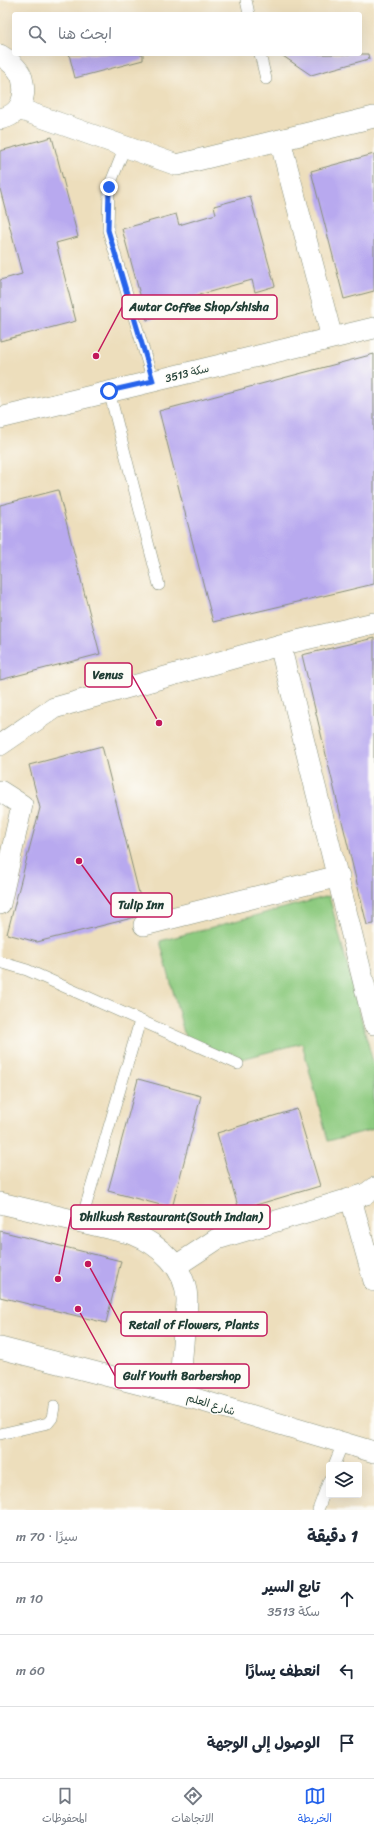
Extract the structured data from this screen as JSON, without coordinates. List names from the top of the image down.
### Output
{
  "streets": {
    "street": ["سكة 3513", "شارع العلم"]
  },
  "places": [
    "Awtar Coffee Shop/shisha",
    "Venus",
    "Tulip Inn",
    "Retail of Flowers, Plants",
    "Dhilkush Restaurant(South Indian)",
    "Gulf Youth Barbershop"
  ],
  "page": {
    "search": "ابحث هنا",
    "heading": ["1 دقيقة", "سيرًا · 70 m"],
    "list": [
      ["تابع السير", "سكة 3513", "10 m"],
      ["انعطف يسارًا", "60 m"],
      "الوصول إلى الوجهة"
    ],
    "nav": ["الخريطة", "الاتجاهات", "المحفوظات"]
  }
}
